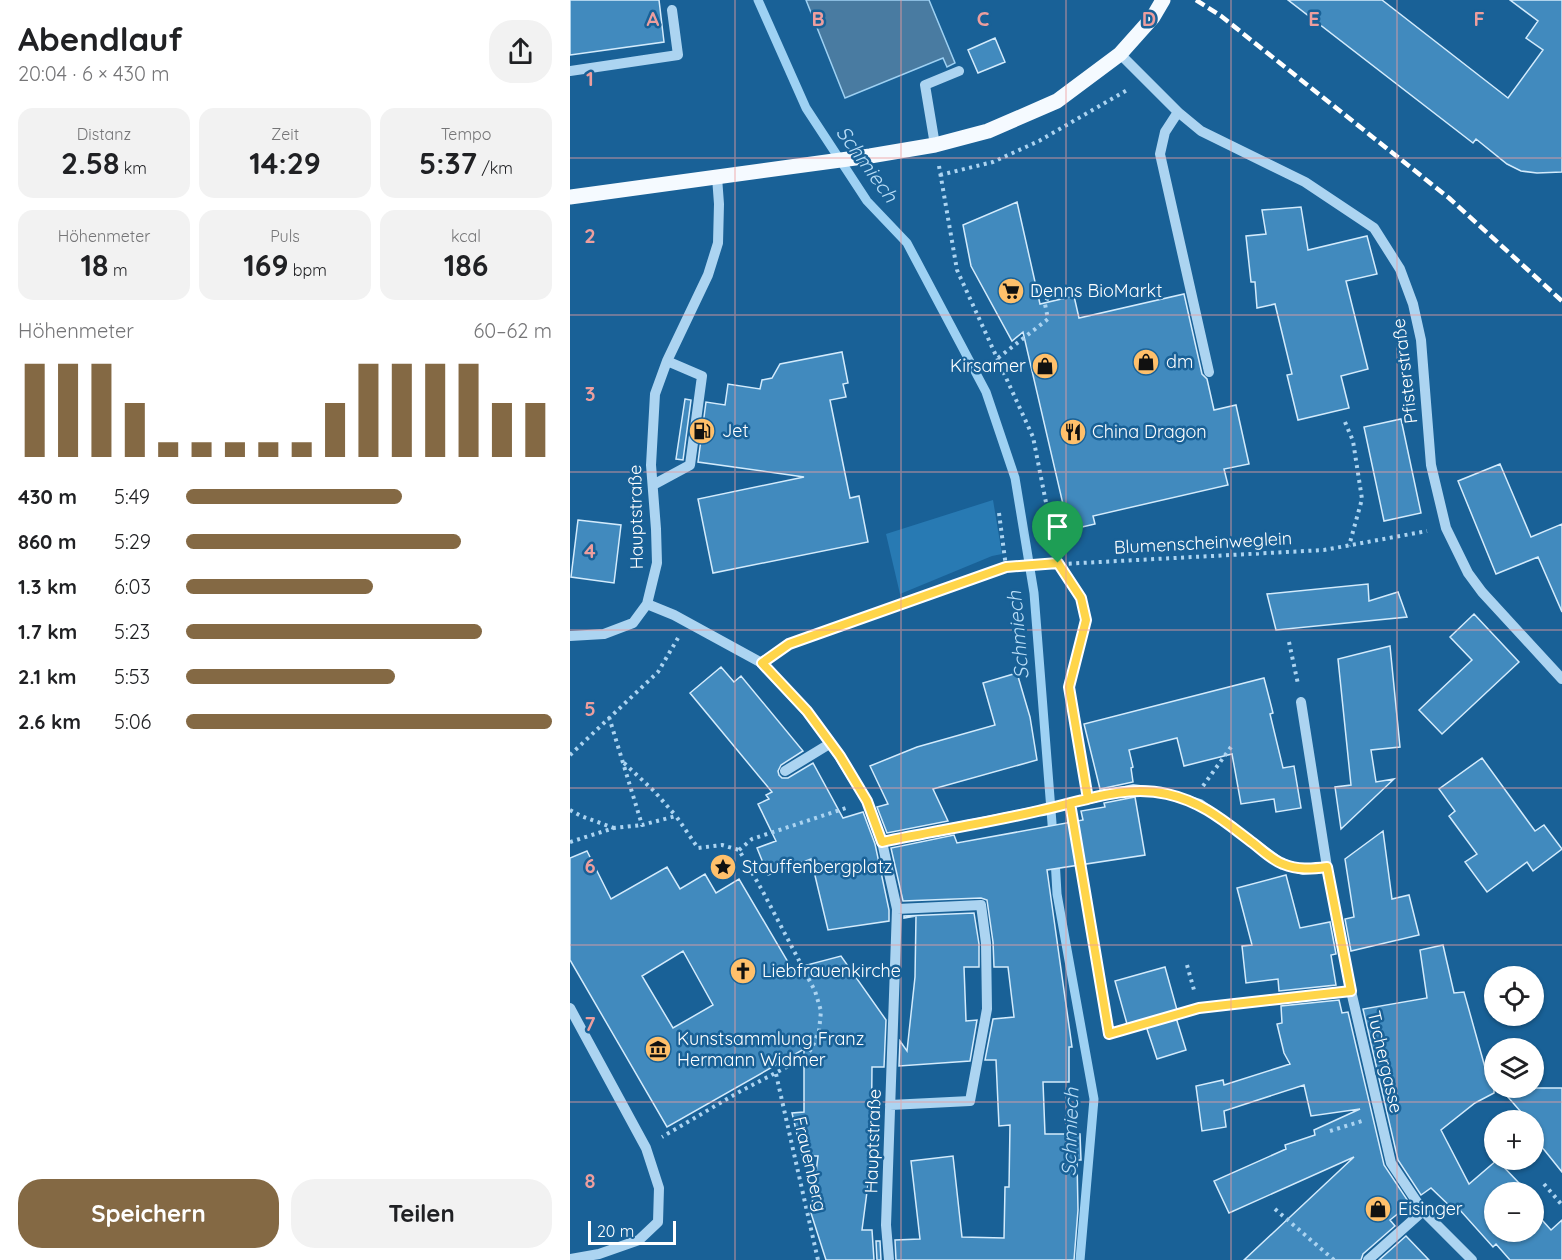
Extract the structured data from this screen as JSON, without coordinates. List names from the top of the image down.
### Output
{
  "streets": {
    "street": ["Pfisterstraße", "Hauptstraße", "Tuchergasse"],
    "path": ["Blumenscheinweglein", "Frauenberg"]
  },
  "crossings": [
    ["Pfisterstraße", "Blumenscheinweglein"],
    ["Hauptstraße", "Blumenscheinweglein"]
  ],
  "water": ["Schmiech"],
  "places": {
    "supermarket": ["Denns BioMarkt"],
    "shop": ["dm", "Kirsamer", "Eisinger"],
    "fuel station": ["Jet"],
    "restaurant": ["China Dragon"],
    "place": ["Stauffenbergplatz"],
    "church": ["Liebfrauenkirche"],
    "museum": ["Kunstsammlung Franz Hermann Widmer"]
  },
  "scale_bar": "20 m",
  "page": {
    "heading": ["Abendlauf", "20:04 · 6 × 430 m"],
    "stats": [
      ["Distanz", "2.58 km"],
      ["Zeit", "14:29"],
      ["Tempo", "5:37 /km"],
      ["Höhenmeter", "18 m"],
      ["Puls", "169 bpm"],
      ["kcal", "186"]
    ],
    "chart": ["Höhenmeter", "60–62 m"],
    "list": [
      {
        "name": "430 m",
        "note": "5:49"
      },
      {
        "name": "860 m",
        "note": "5:29"
      },
      {
        "name": "1.3 km",
        "note": "6:03"
      },
      {
        "name": "1.7 km",
        "note": "5:23"
      },
      {
        "name": "2.1 km",
        "note": "5:53"
      },
      {
        "name": "2.6 km",
        "note": "5:06"
      }
    ],
    "map_buttons": ["+", "−"],
    "buttons": ["Speichern", "Teilen"],
    "scale": "20 m"
  },
  "grid": {
    "columns": [
      "A",
      "B",
      "C",
      "D",
      "E",
      "F"
    ],
    "rows": [
      "1",
      "2",
      "3",
      "4",
      "5",
      "6",
      "7",
      "8"
    ]
  }
}
